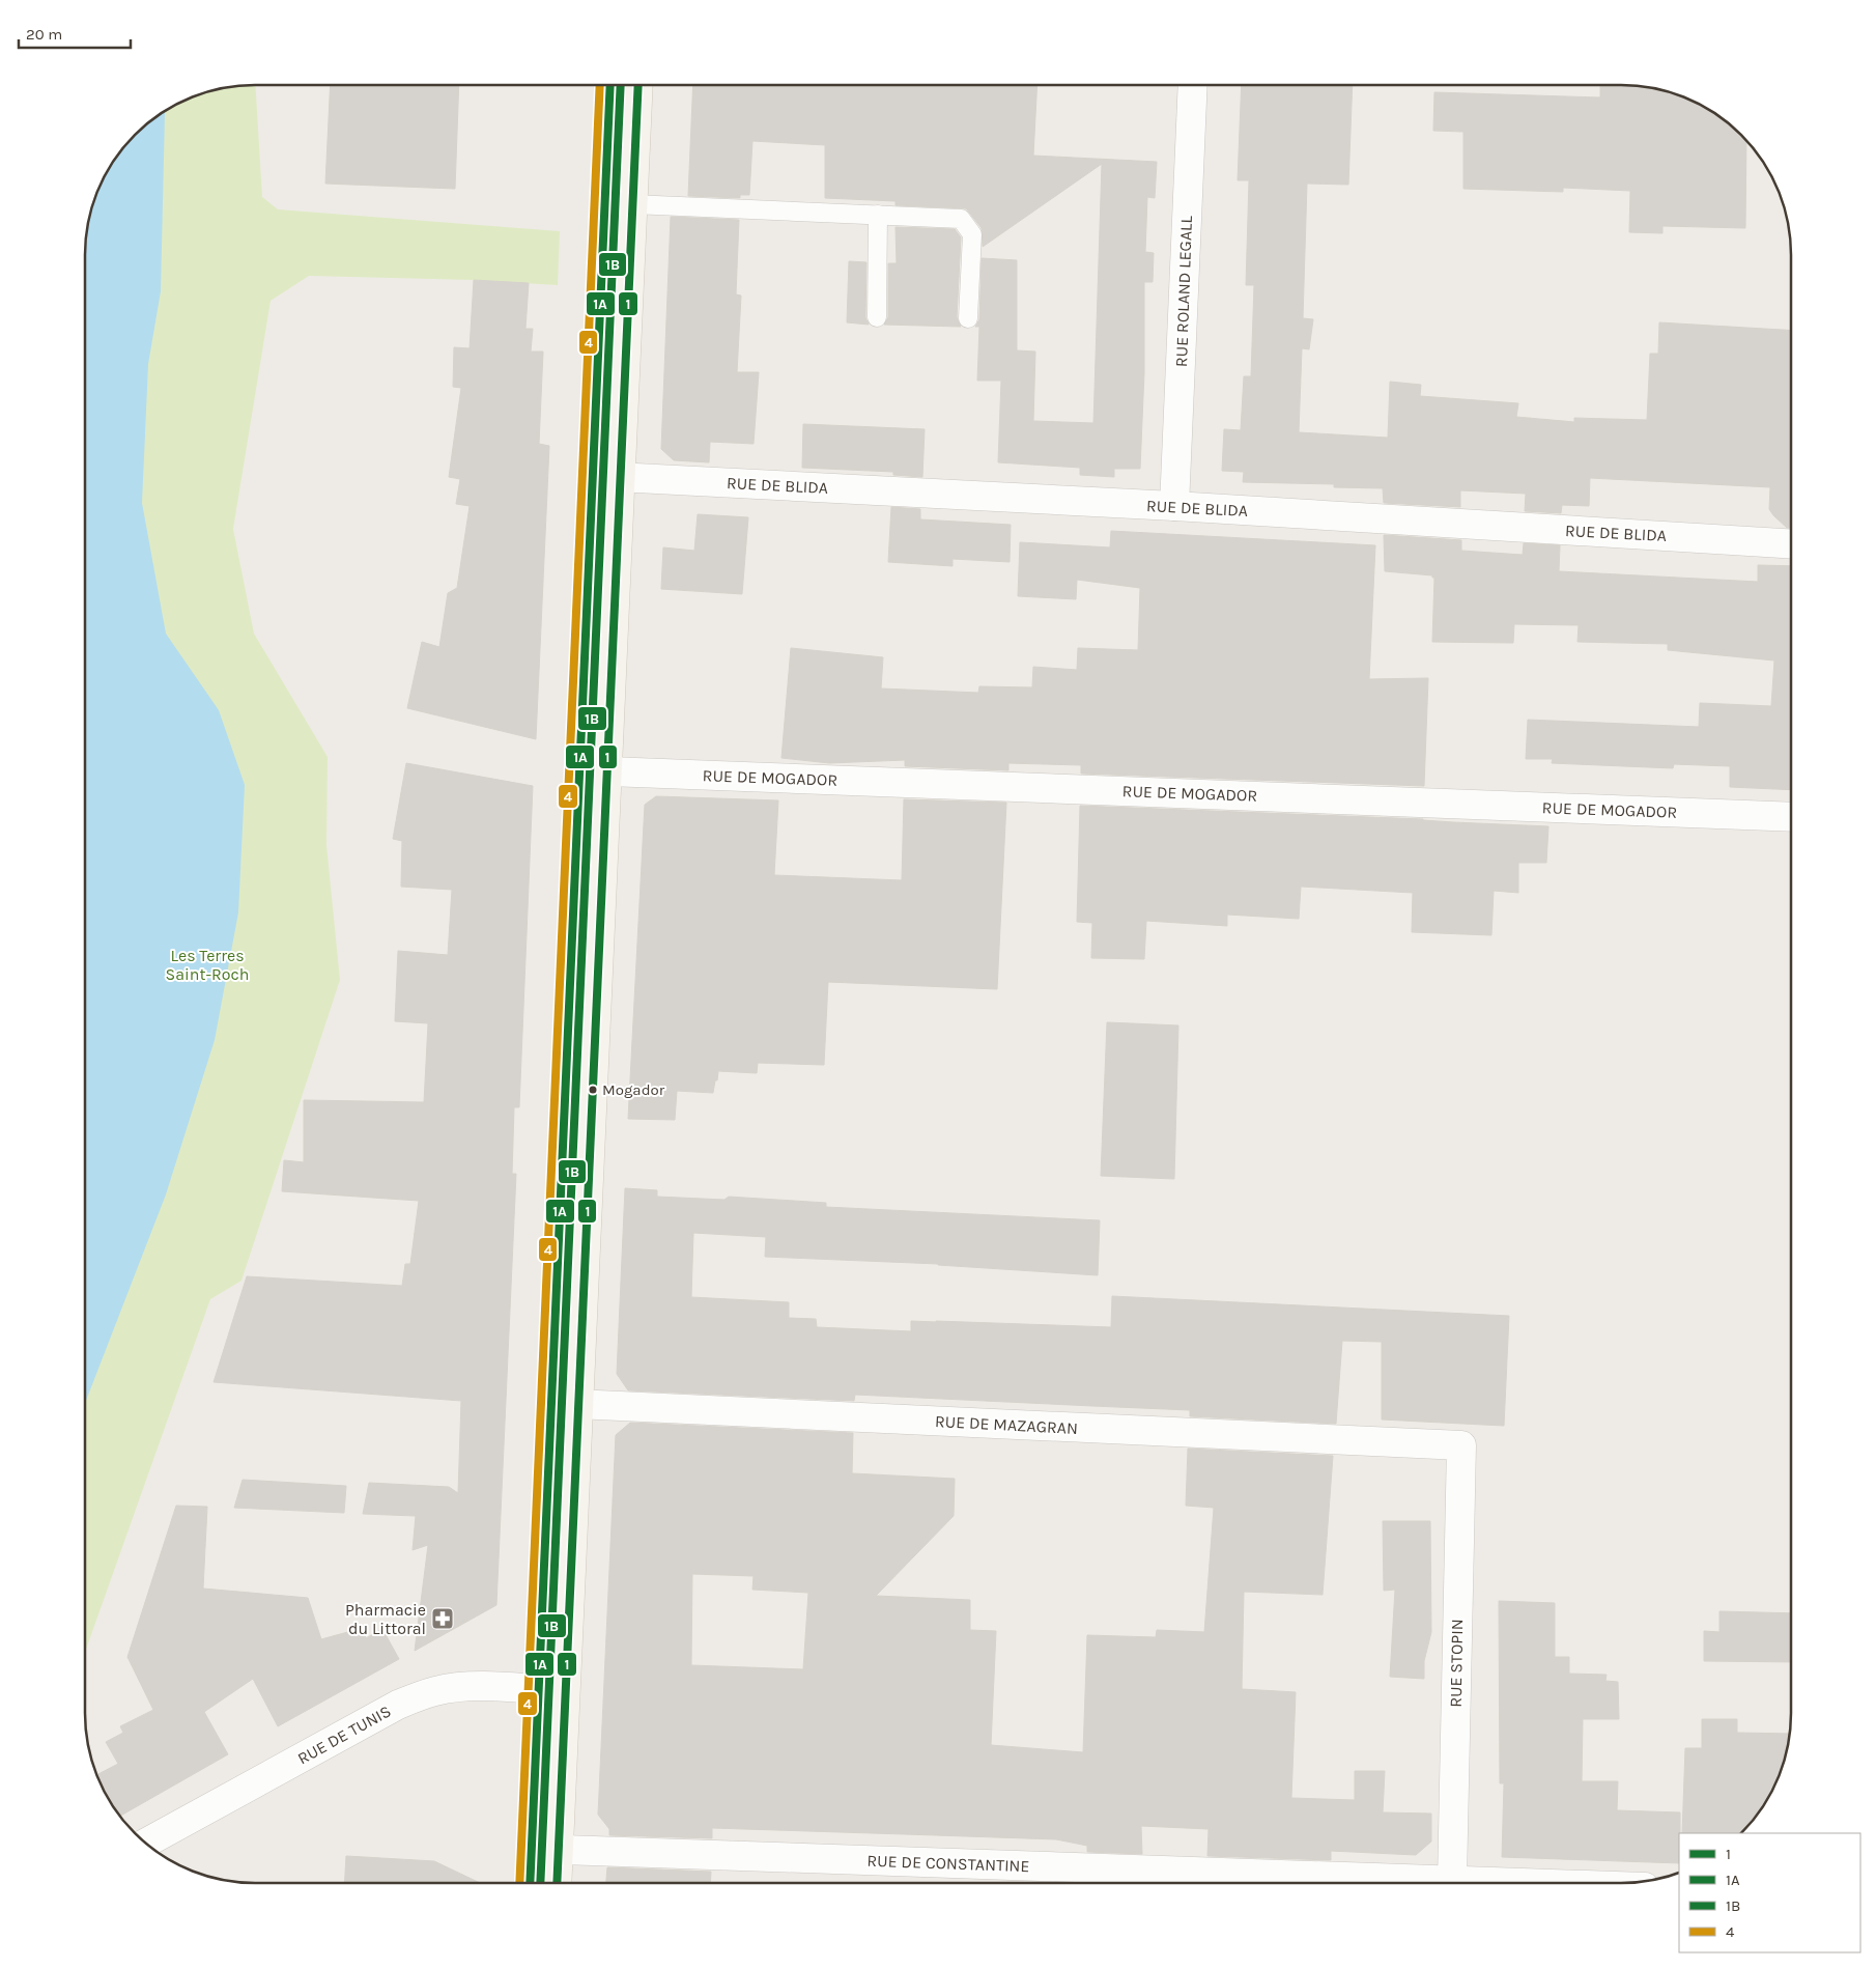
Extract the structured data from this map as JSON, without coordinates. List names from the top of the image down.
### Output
{
  "streets": {
    "street": [
      "RUE ROLAND LEGALL",
      "RUE DE BLIDA",
      "RUE DE MOGADOR",
      "RUE DE MAZAGRAN",
      "RUE STOPIN",
      "RUE DE TUNIS",
      "RUE DE CONSTANTINE"
    ]
  },
  "crossings": [
    ["RUE ROLAND LEGALL", "RUE DE BLIDA"],
    ["RUE DE MAZAGRAN", "RUE STOPIN"],
    ["RUE STOPIN", "RUE DE CONSTANTINE"]
  ],
  "parks": ["Les Terres Saint-Roch"],
  "places": {
    "other": ["Mogador"],
    "pharmacy": ["Pharmacie du Littoral"]
  },
  "lines": [
    "transit line 4",
    "transit line 1A",
    "transit line 1B",
    "transit line 1"
  ],
  "legend": [
    "1",
    "1A",
    "1B",
    "4"
  ],
  "scale_bar": "20 m"
}
